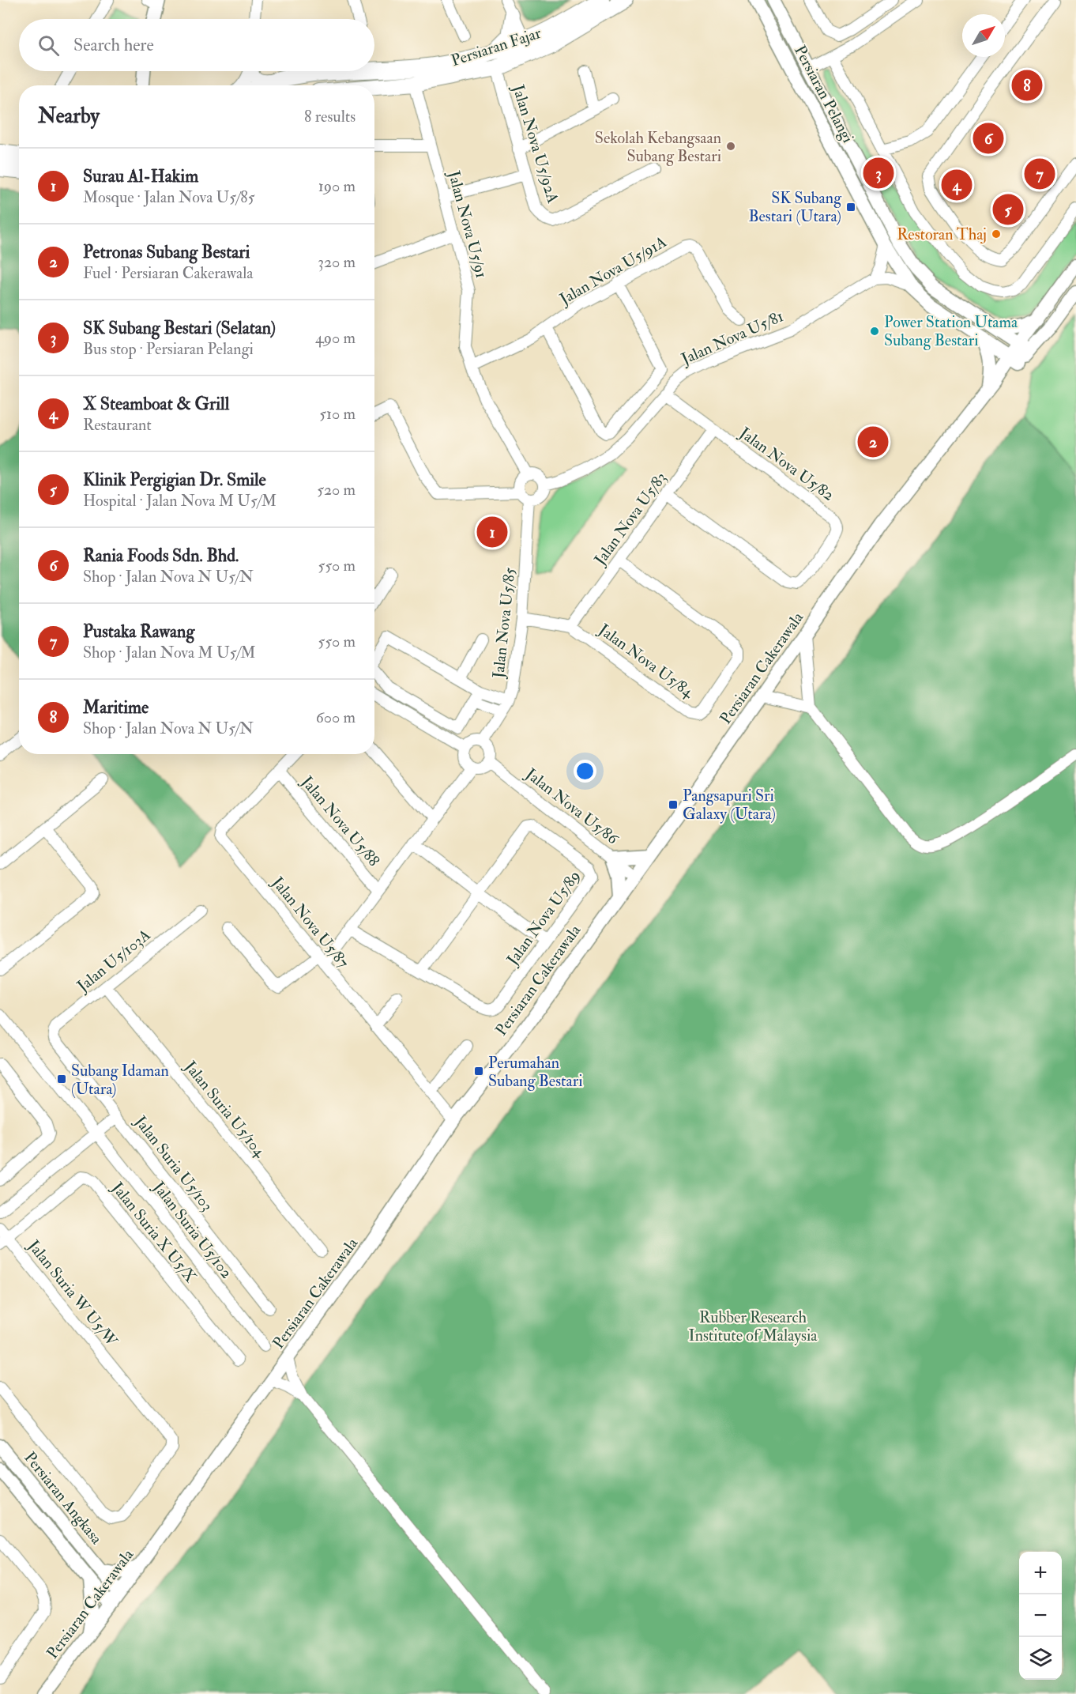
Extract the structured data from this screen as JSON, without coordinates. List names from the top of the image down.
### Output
{
  "streets": {
    "main road": ["Persiaran Fajar"],
    "street": [
      "Persiaran Pelangi",
      "Jalan Nova U5/92A",
      "Jalan Nova U5/91",
      "Jalan Nova U5/91A",
      "Jalan Nova U5/81",
      "Jalan Nova U5/82",
      "Jalan Nova U5/83",
      "Jalan Nova U5/85",
      "Jalan Nova U5/84",
      "Persiaran Cakerawala",
      "Jalan Nova U5/86",
      "Jalan Nova U5/88",
      "Jalan Nova U5/89",
      "Jalan Nova U5/87",
      "Jalan U5/103A",
      "Jalan Suria U5/104",
      "Jalan Suria U5/103",
      "Jalan Suria U5/102",
      "Jalan Suria X U5/X",
      "Jalan Suria W U5/W",
      "Persiaran Angkasa"
    ]
  },
  "crossings": [
    ["Persiaran Pelangi", "Persiaran Cakerawala"],
    ["Jalan Nova U5/91", "Jalan Nova U5/91A"],
    ["Jalan Nova U5/91", "Jalan Nova U5/81"],
    ["Jalan Nova U5/91", "Jalan Nova U5/85"],
    ["Jalan Nova U5/81", "Jalan Nova U5/82"],
    ["Jalan Nova U5/81", "Jalan Nova U5/85"],
    ["Jalan Nova U5/82", "Jalan Nova U5/83"],
    ["Jalan Nova U5/83", "Jalan Nova U5/84"],
    ["Jalan Nova U5/85", "Jalan Nova U5/84"],
    ["Jalan Nova U5/85", "Jalan Nova U5/86"],
    ["Persiaran Cakerawala", "Jalan Nova U5/86"],
    ["Persiaran Cakerawala", "Jalan Nova U5/87"],
    ["Persiaran Cakerawala", "Persiaran Angkasa"],
    ["Jalan Nova U5/88", "Jalan Nova U5/87"],
    ["Jalan U5/103A", "Jalan Suria U5/104"],
    ["Jalan U5/103A", "Jalan Suria U5/103"],
    ["Jalan Suria X U5/X", "Jalan Suria W U5/W"]
  ],
  "parks": ["Rubber Research Institute of Malaysia"],
  "places": {
    "other": ["Sekolah Kebangsaan Subang Bestari", "Restoran Thaj", "Power Station Utama Subang Bestari"],
    "transit": [
      "SK Subang Bestari (Utara)",
      "Pangsapuri Sri Galaxy (Utara)",
      "Perumahan Subang Bestari",
      "Subang Idaman (Utara)"
    ]
  },
  "north": "top right",
  "page": {
    "search": "Search here",
    "pins": [
      "8",
      "6",
      "3",
      "7",
      "4",
      "5",
      "2",
      "1"
    ],
    "heading": ["Nearby", "8 results"],
    "list": [
      {
        "mark": "1",
        "name": "Surau Al-Hakim",
        "note": "Mosque · Jalan Nova U5/85",
        "value": "190 m"
      },
      {
        "mark": "2",
        "name": "Petronas Subang Bestari",
        "note": "Fuel · Persiaran Cakerawala",
        "value": "320 m"
      },
      {
        "mark": "3",
        "name": "SK Subang Bestari (Selatan)",
        "note": "Bus stop · Persiaran Pelangi",
        "value": "490 m"
      },
      {
        "mark": "4",
        "name": "X Steamboat & Grill",
        "note": "Restaurant",
        "value": "510 m"
      },
      {
        "mark": "5",
        "name": "Klinik Pergigian Dr. Smile",
        "note": "Hospital · Jalan Nova M U5/M",
        "value": "520 m"
      },
      {
        "mark": "6",
        "name": "Rania Foods Sdn. Bhd.",
        "note": "Shop · Jalan Nova N U5/N",
        "value": "550 m"
      },
      {
        "mark": "7",
        "name": "Pustaka Rawang",
        "note": "Shop · Jalan Nova M U5/M",
        "value": "550 m"
      },
      {
        "mark": "8",
        "name": "Maritime",
        "note": "Shop · Jalan Nova N U5/N",
        "value": "600 m"
      }
    ],
    "map_buttons": ["+", "−"]
  }
}
